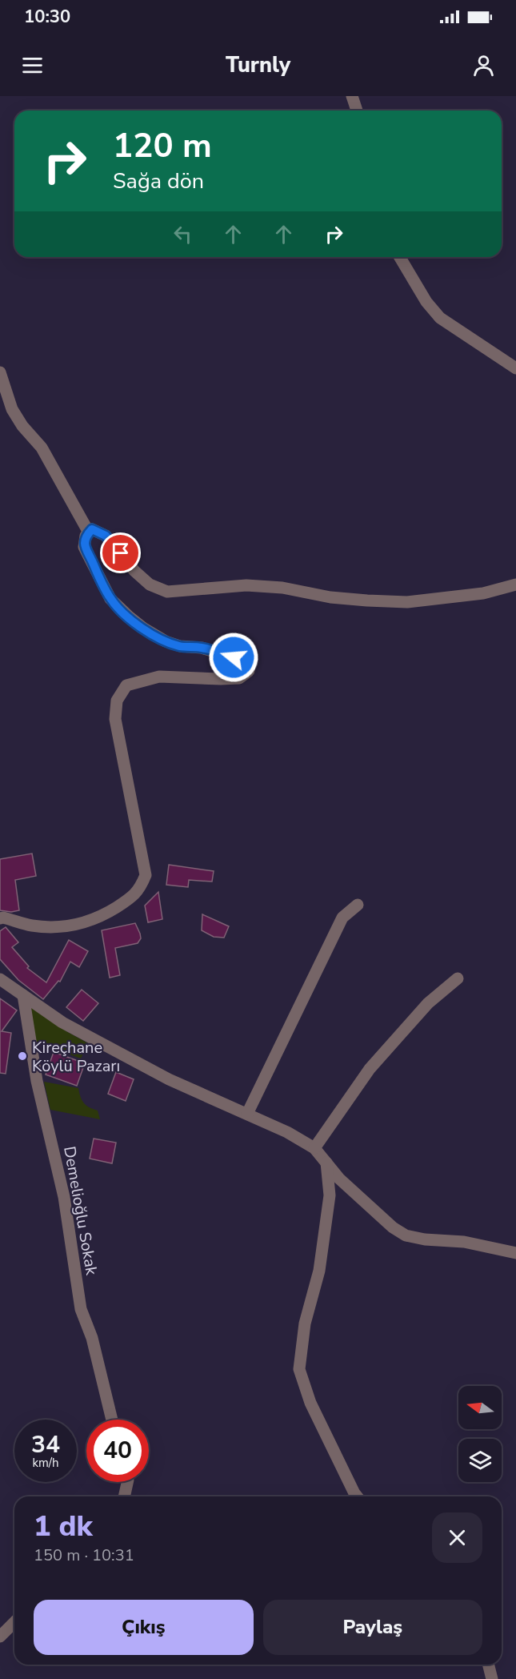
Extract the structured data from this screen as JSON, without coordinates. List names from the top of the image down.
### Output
{
  "streets": {
    "street": ["Demelioğlu Sokak"]
  },
  "places": ["Kireçhane Köylü Pazarı"],
  "north": "left",
  "page": {
    "status": "10:30",
    "header": "Turnly",
    "turn": ["120 m", "Sağa dön"],
    "speed": "34 km/h",
    "limit": "40",
    "heading": ["1 dk", "150 m · 10:31"],
    "buttons": ["Çıkış", "Paylaş"]
  }
}
